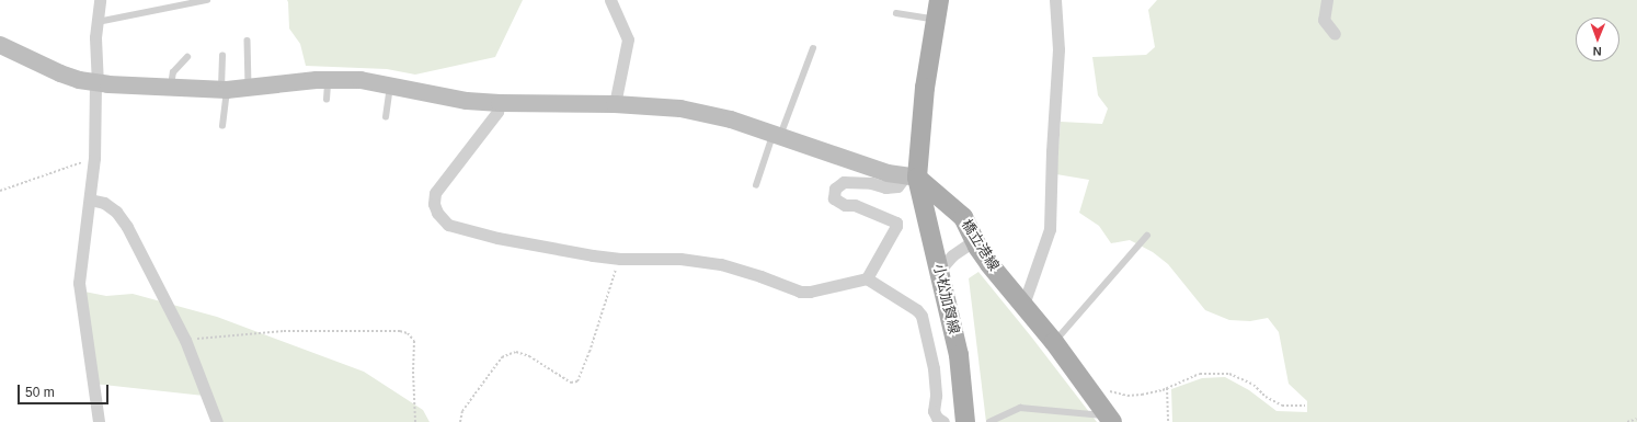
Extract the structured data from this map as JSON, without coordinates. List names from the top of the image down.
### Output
{
  "streets": {
    "main road": ["橋立港線", "小松加賀線"]
  },
  "crossings": [
    ["橋立港線", "小松加賀線"]
  ],
  "scale_bar": "50 m",
  "north": "bottom"
}
